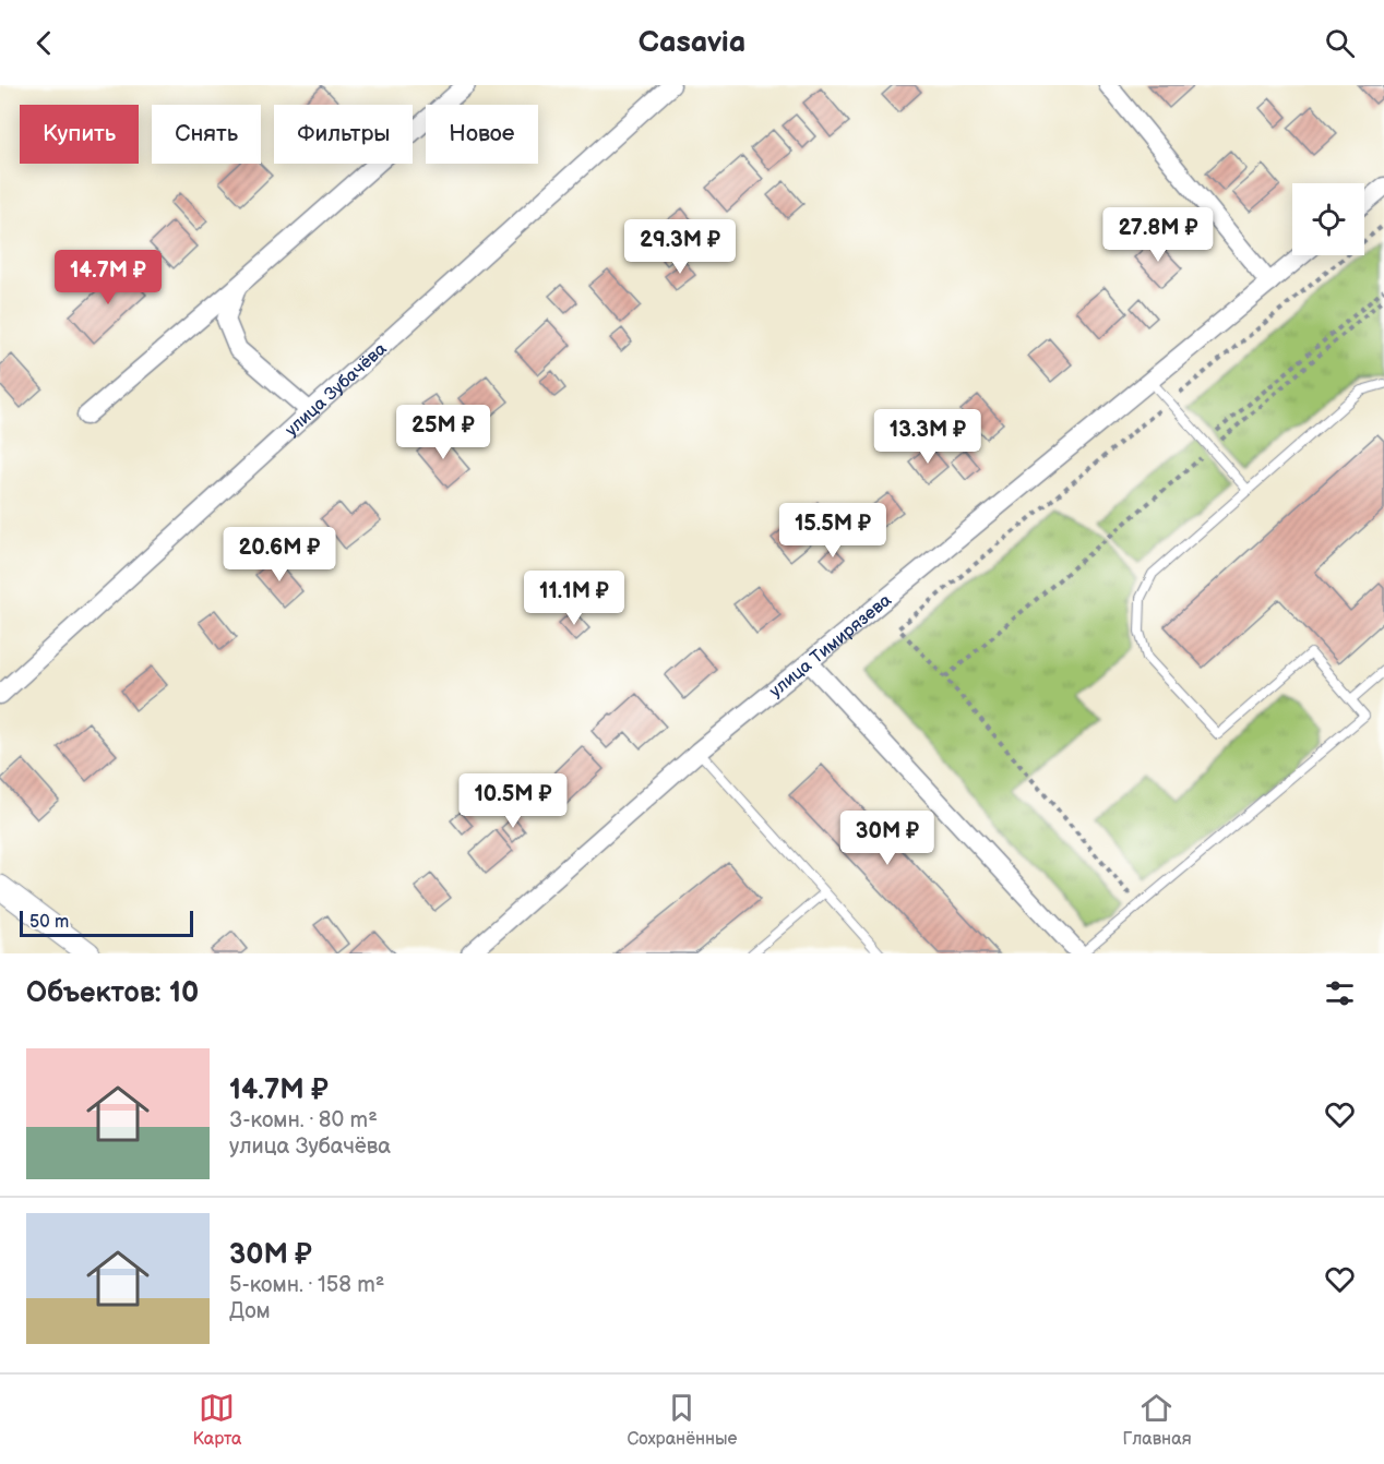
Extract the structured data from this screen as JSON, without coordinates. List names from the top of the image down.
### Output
{
  "streets": {
    "street": ["улица Зубачёва", "улица Тимирязева"]
  },
  "scale_bar": "50 m",
  "page": {
    "header": "Casavia",
    "chip": [
      "Купить",
      "Снять",
      "Фильтры",
      "Новое"
    ],
    "price": [
      "27.8M ₽",
      "29.3M ₽",
      "14.7M ₽",
      "25M ₽",
      "13.3M ₽",
      "15.5M ₽",
      "20.6M ₽",
      "11.1M ₽",
      "10.5M ₽",
      "30M ₽"
    ],
    "scale": "50 m",
    "heading": "Объектов: 10",
    "list": [
      {
        "name": "14.7M ₽",
        "note": "3-комн. · 80 m² · улица Зубачёва"
      },
      {
        "name": "30M ₽",
        "note": "5-комн. · 158 m² · Дом"
      }
    ],
    "tabs": ["Карта", "Сохранённые", "Главная"]
  }
}
